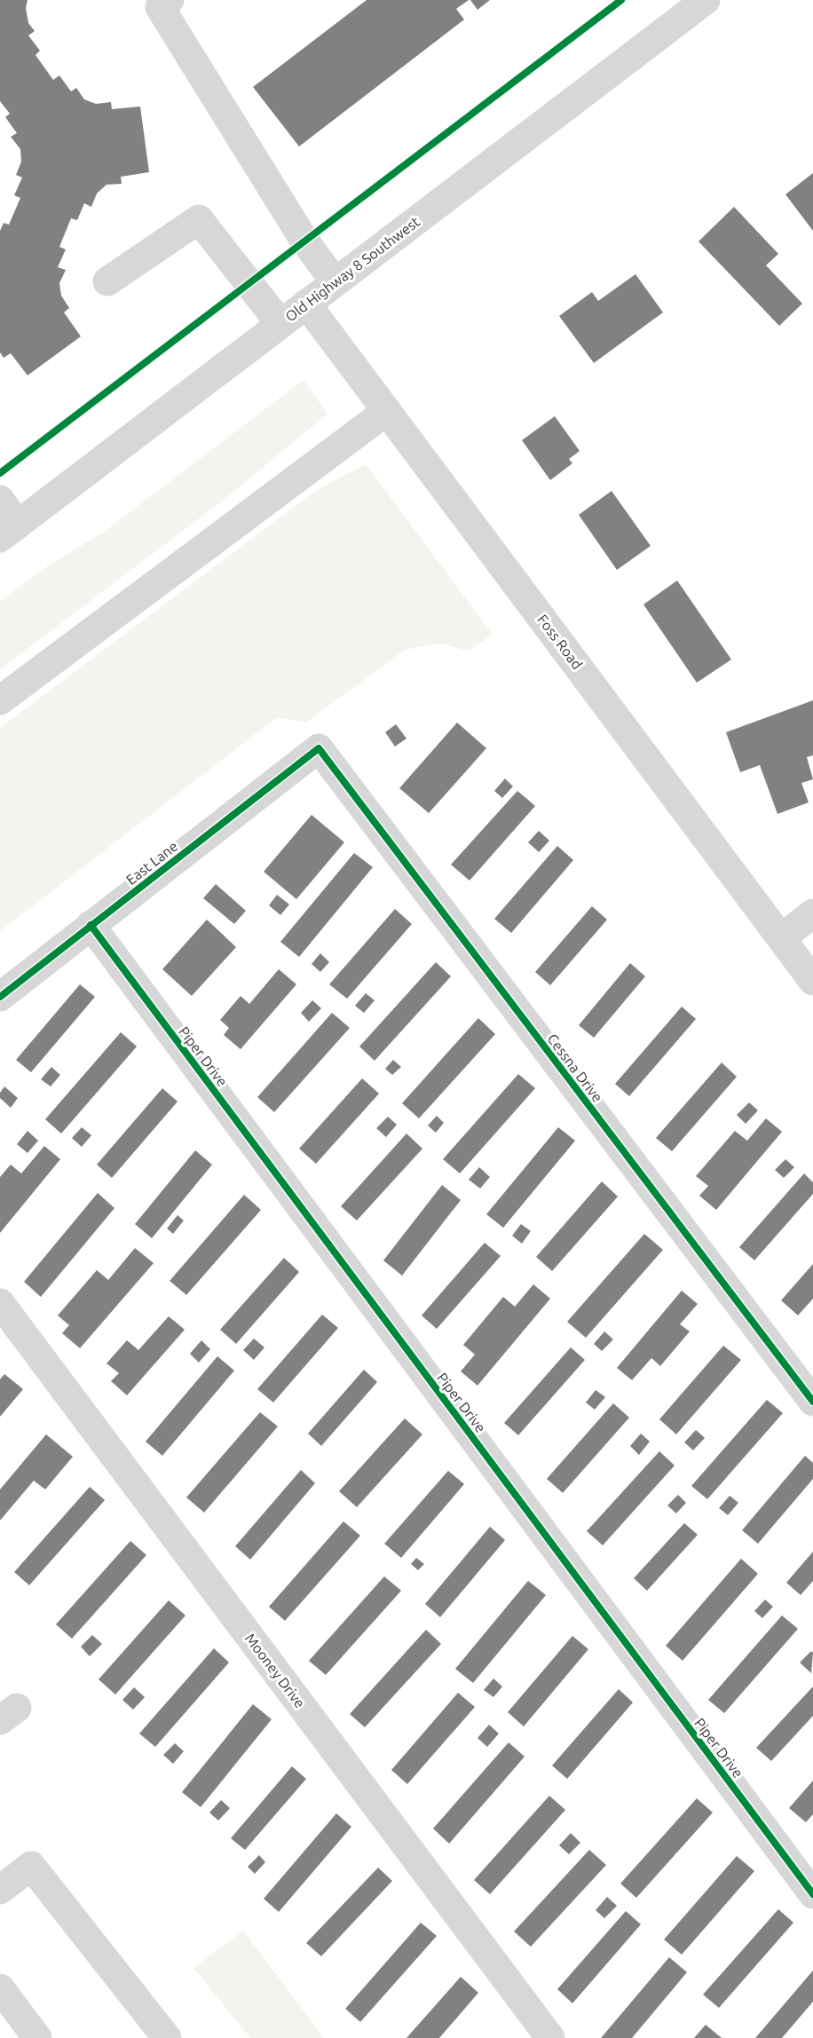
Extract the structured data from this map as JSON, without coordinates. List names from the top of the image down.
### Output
{
  "streets": {
    "street": [
      "Old Highway 8 Southwest",
      "Foss Road",
      "East Lane",
      "Piper Drive",
      "Cessna Drive",
      "Mooney Drive"
    ]
  },
  "crossings": [
    ["Old Highway 8 Southwest", "Foss Road"],
    ["East Lane", "Piper Drive"],
    ["East Lane", "Cessna Drive"]
  ]
}
